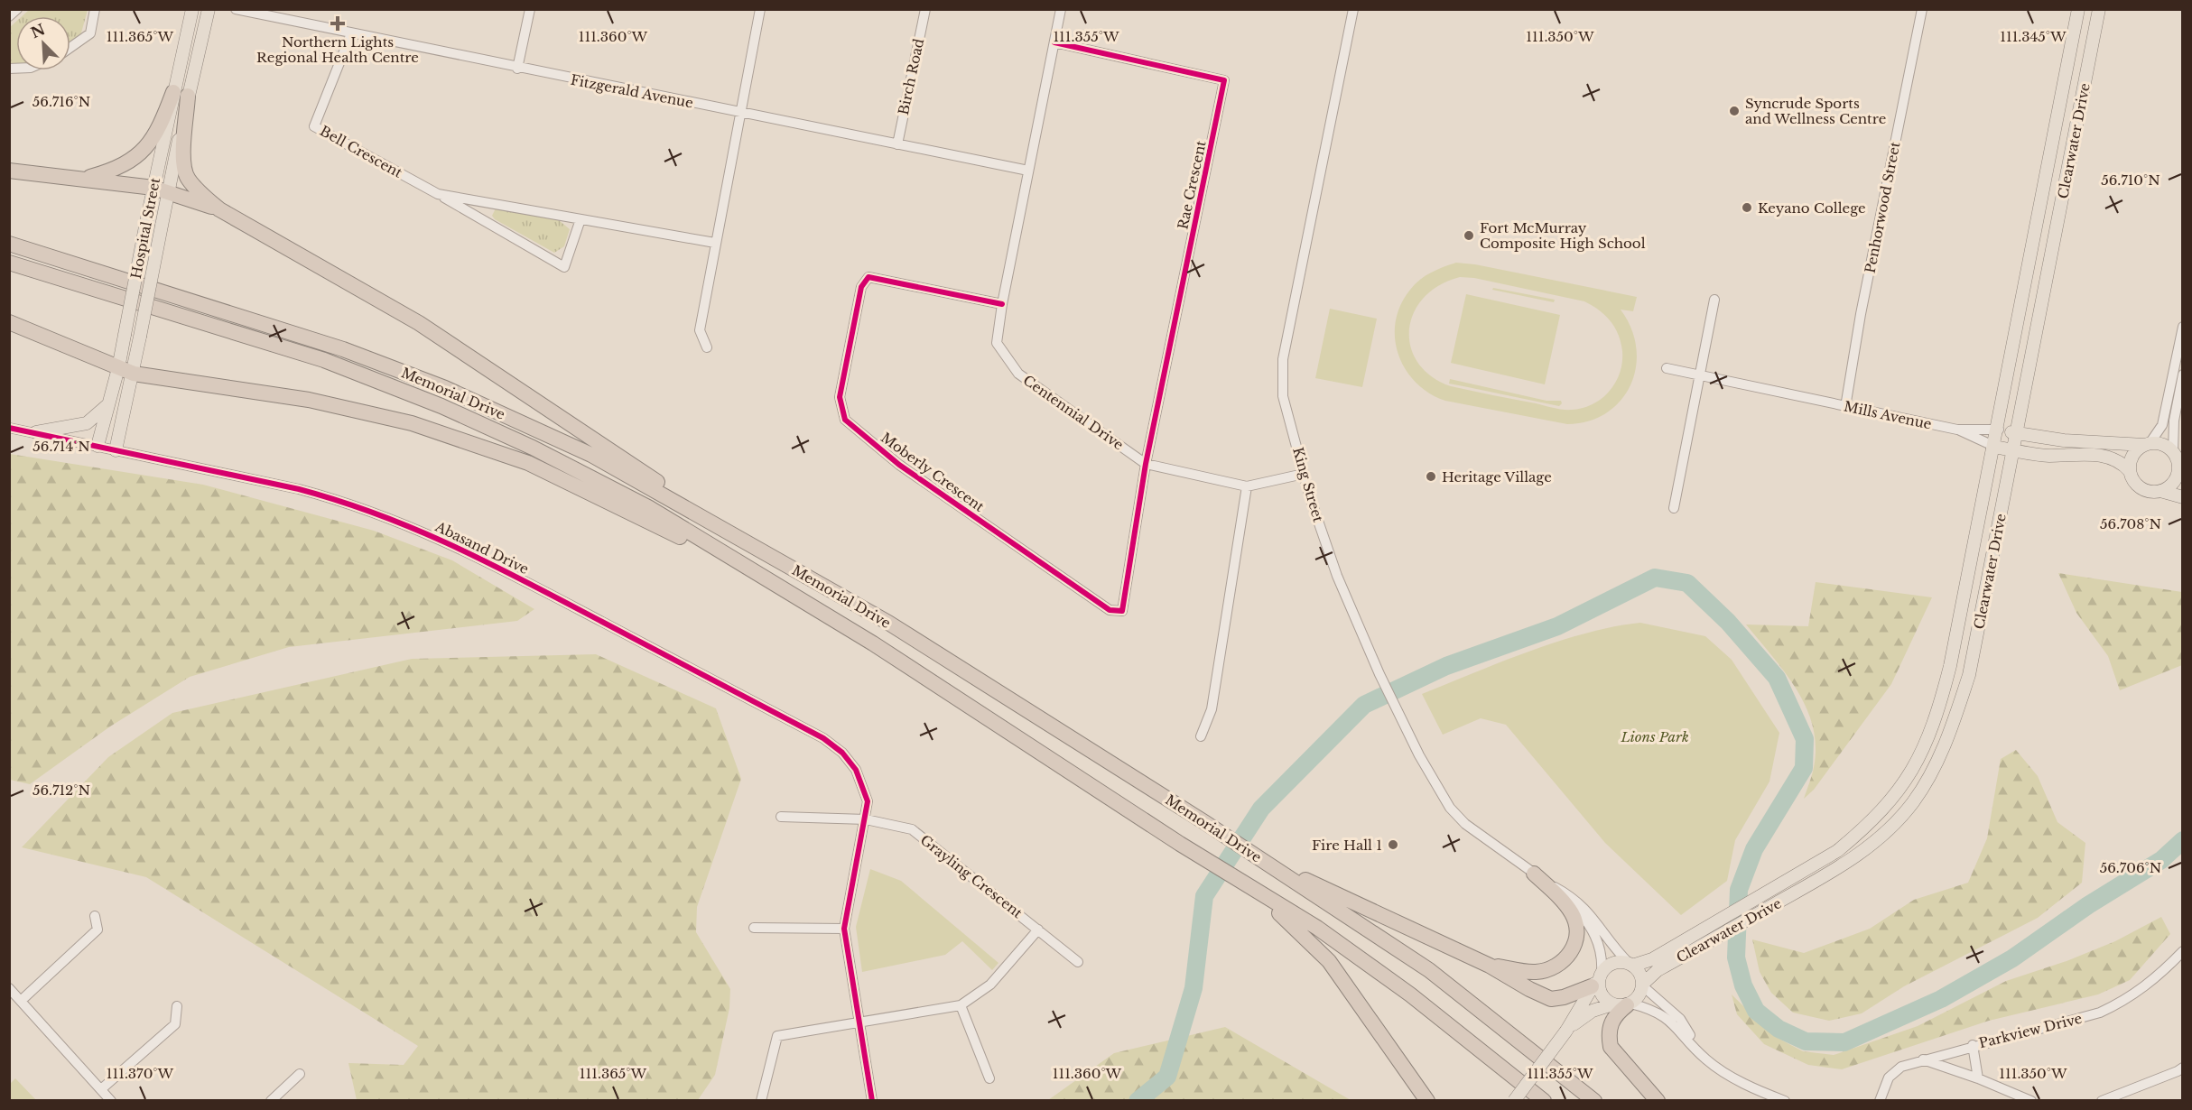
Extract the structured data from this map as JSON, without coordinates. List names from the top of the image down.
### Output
{
  "streets": {
    "highway": ["Memorial Drive"],
    "main road": ["Clearwater Drive", "Hospital Street"],
    "street": [
      "Birch Road",
      "Fitzgerald Avenue",
      "Bell Crescent",
      "Rae Crescent",
      "Penhorwood Street",
      "Centennial Drive",
      "Mills Avenue",
      "Moberly Crescent",
      "King Street",
      "Abasand Drive",
      "Grayling Crescent",
      "Parkview Drive"
    ]
  },
  "crossings": [
    ["Birch Road", "Fitzgerald Avenue"],
    ["Fitzgerald Avenue", "Bell Crescent"],
    ["Fitzgerald Avenue", "Centennial Drive"],
    ["Clearwater Drive", "Mills Avenue"],
    ["Clearwater Drive", "King Street"],
    ["Rae Crescent", "Centennial Drive"],
    ["Rae Crescent", "Moberly Crescent"],
    ["Penhorwood Street", "Mills Avenue"],
    ["Hospital Street", "Abasand Drive"],
    ["Centennial Drive", "Moberly Crescent"],
    ["Centennial Drive", "King Street"],
    ["Abasand Drive", "Grayling Crescent"]
  ],
  "parks": ["Lions Park"],
  "places": {
    "health": ["Northern Lights Regional Health Centre"],
    "other": [
      "Syncrude Sports and Wellness Centre",
      "Keyano College",
      "Fort McMurray Composite High School",
      "Heritage Village",
      "Fire Hall 1"
    ]
  },
  "north": "top left",
  "coordinates": [
    "111.355°W",
    "111.345°W",
    "111.365°W",
    "111.360°W",
    "111.350°W",
    "56.716°N",
    "56.710°N",
    "56.714°N",
    "56.708°N",
    "56.712°N",
    "56.706°N",
    "111.370°W"
  ]
}
